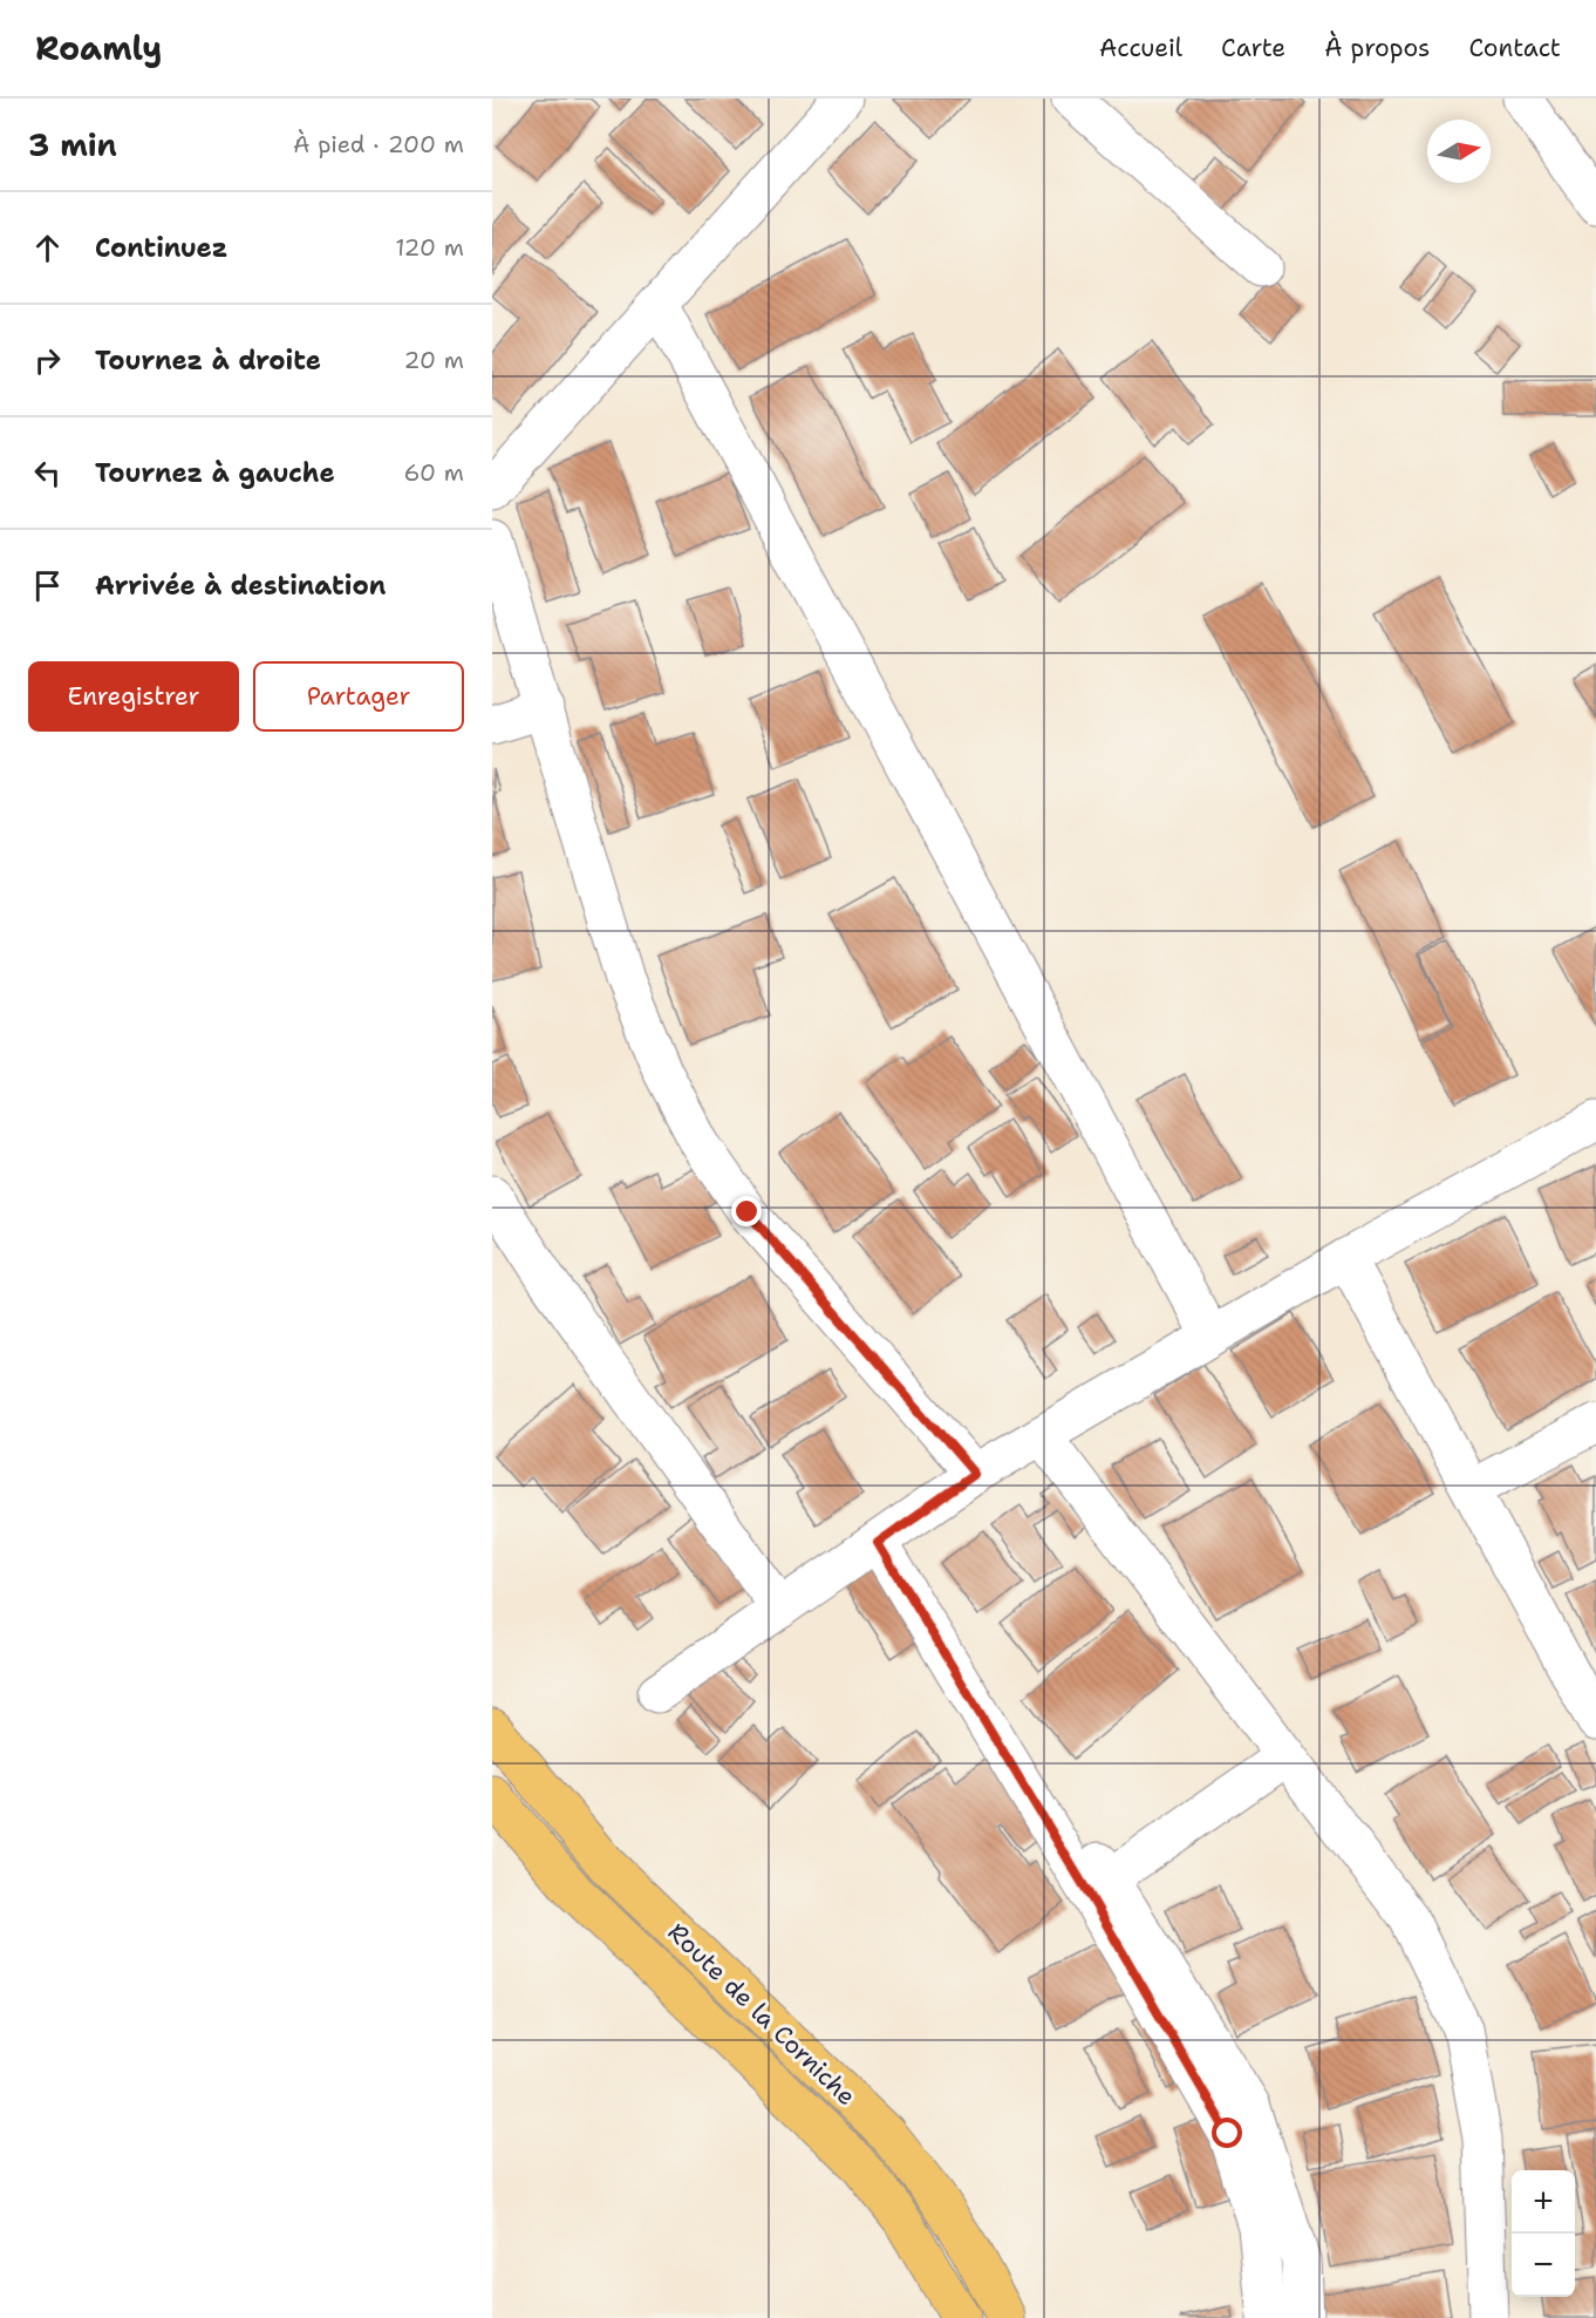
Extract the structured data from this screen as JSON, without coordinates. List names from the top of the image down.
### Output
{
  "streets": {
    "main road": ["Route de la Corniche"]
  },
  "north": "right",
  "page": {
    "header": "Roamly",
    "nav": [
      "Accueil",
      "Carte",
      "À propos",
      "Contact"
    ],
    "heading": ["3 min", "À pied · 200 m"],
    "list": [
      ["Continuez", "120 m"],
      ["Tournez à droite", "20 m"],
      ["Tournez à gauche", "60 m"],
      "Arrivée à destination"
    ],
    "buttons": ["Enregistrer", "Partager"],
    "map_buttons": ["+", "−"]
  }
}
